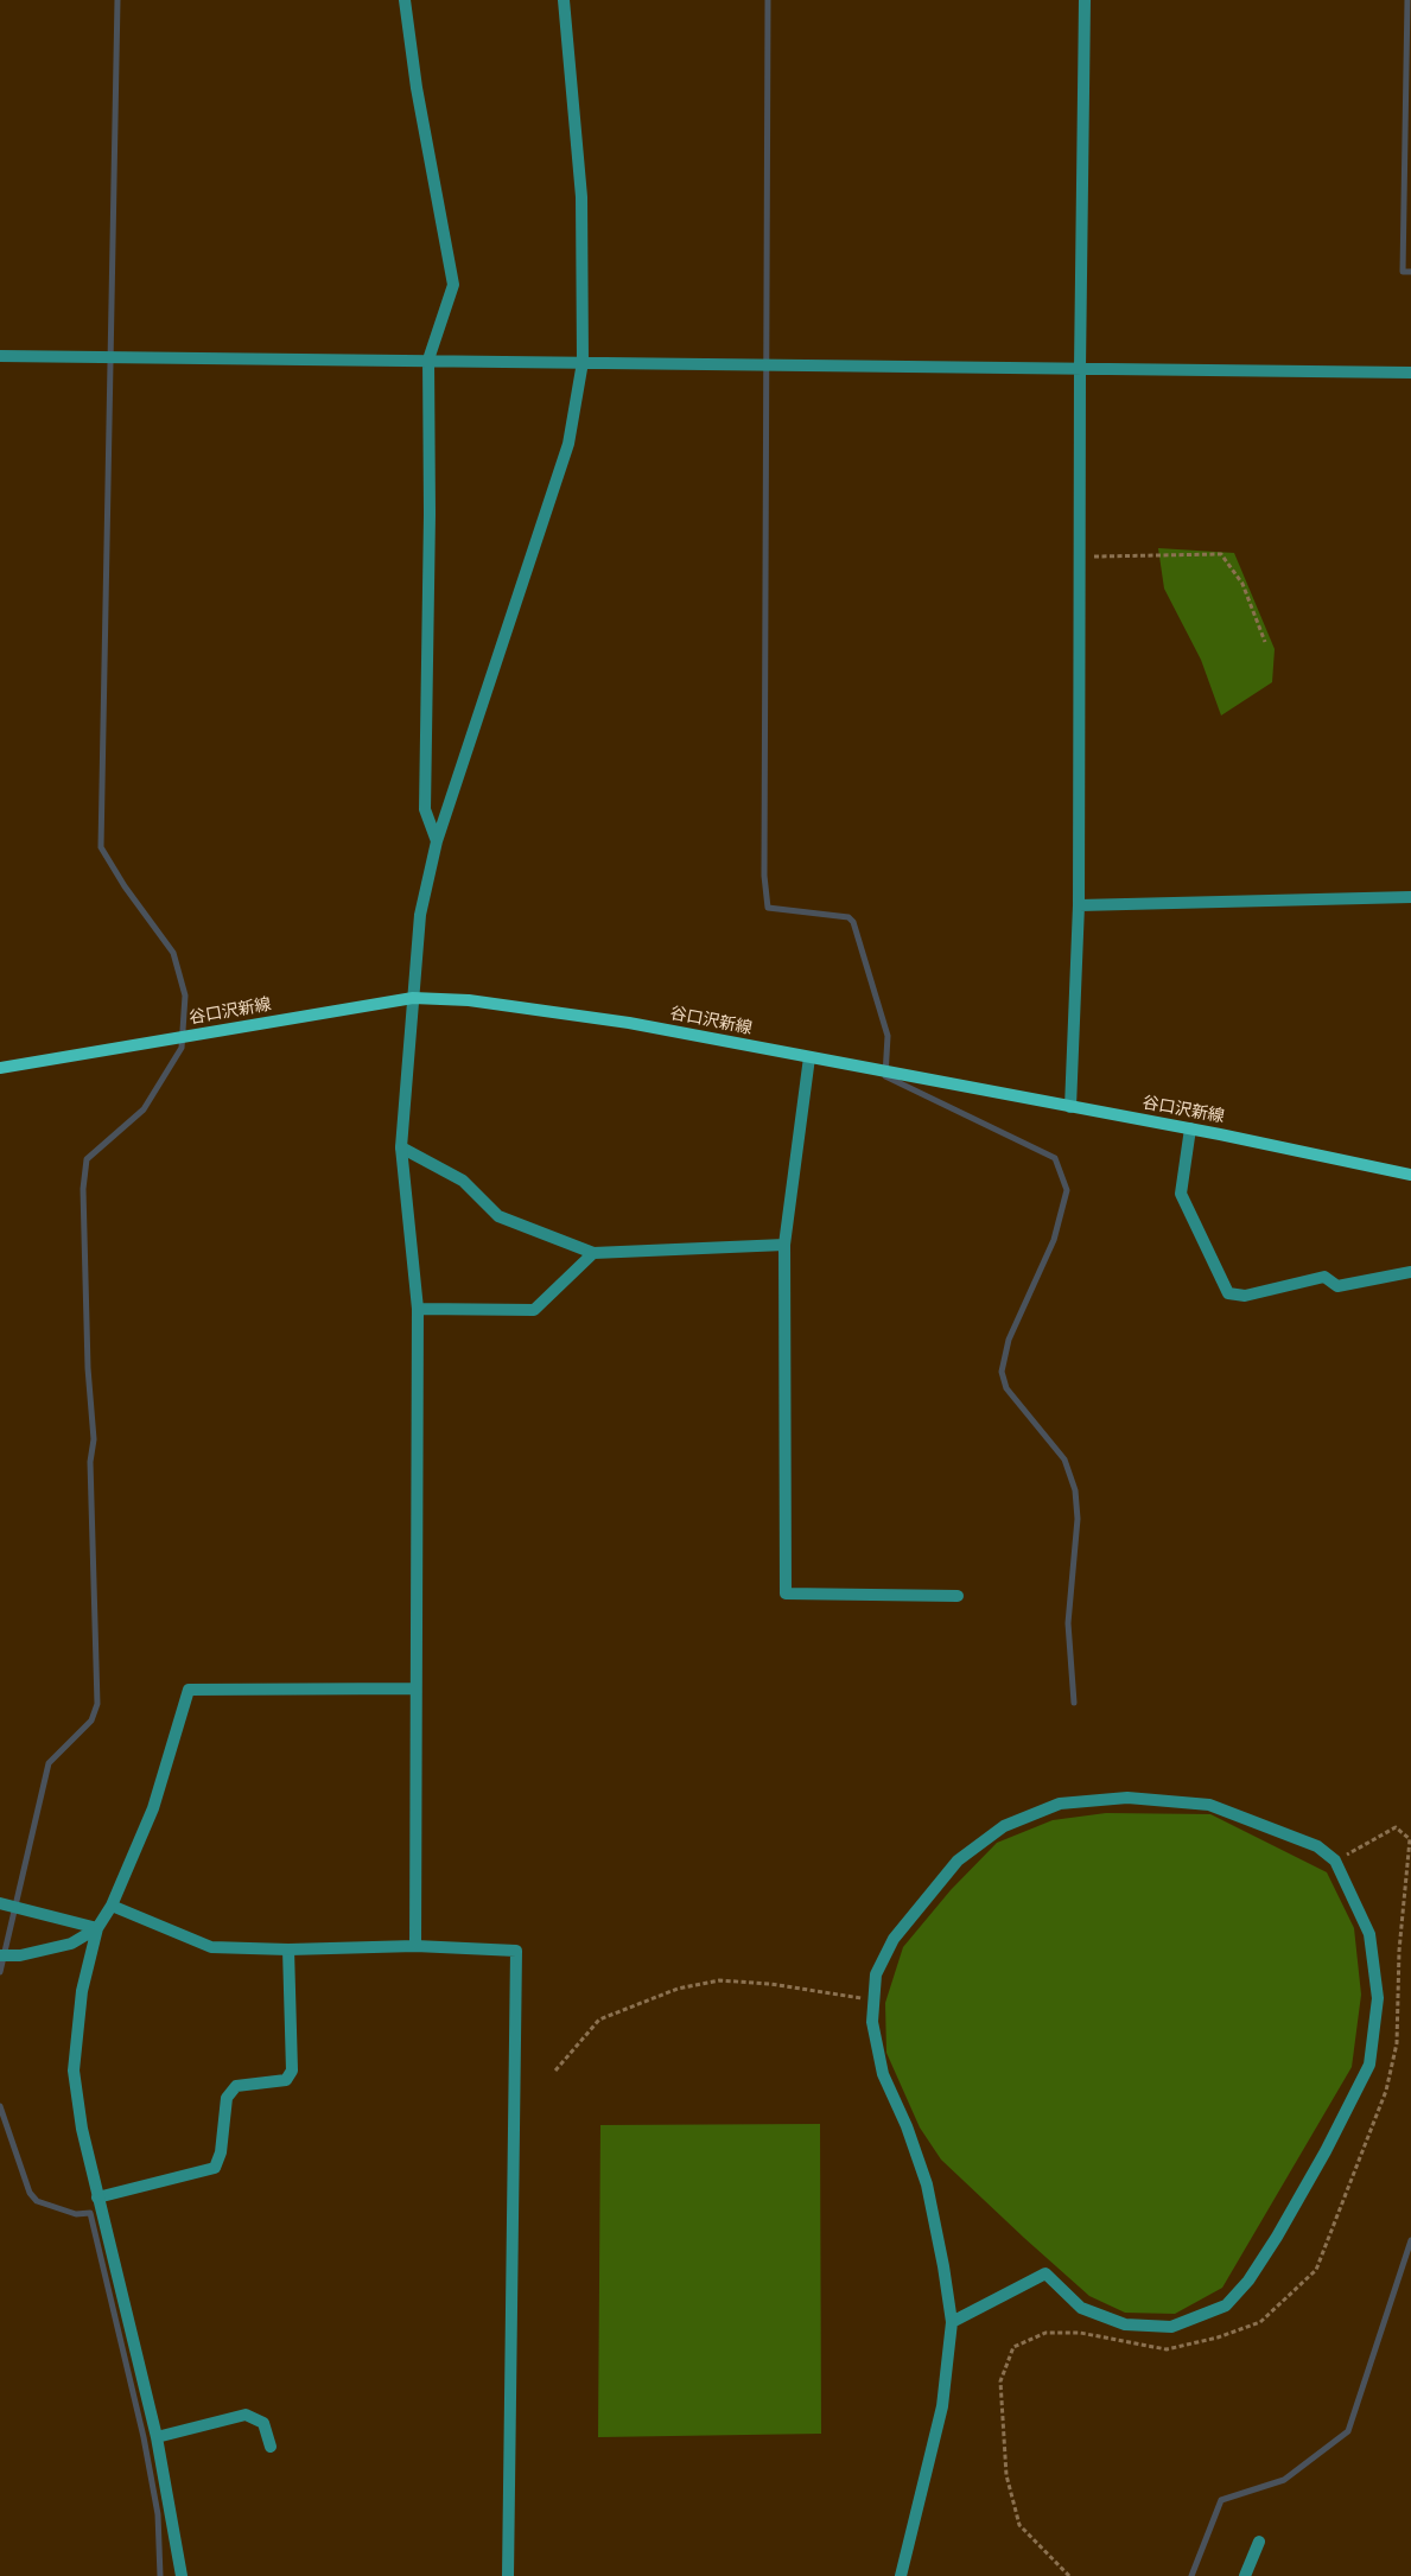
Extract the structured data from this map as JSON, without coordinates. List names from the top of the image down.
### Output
{
  "streets": {
    "main road": ["谷口沢新線"]
  }
}
